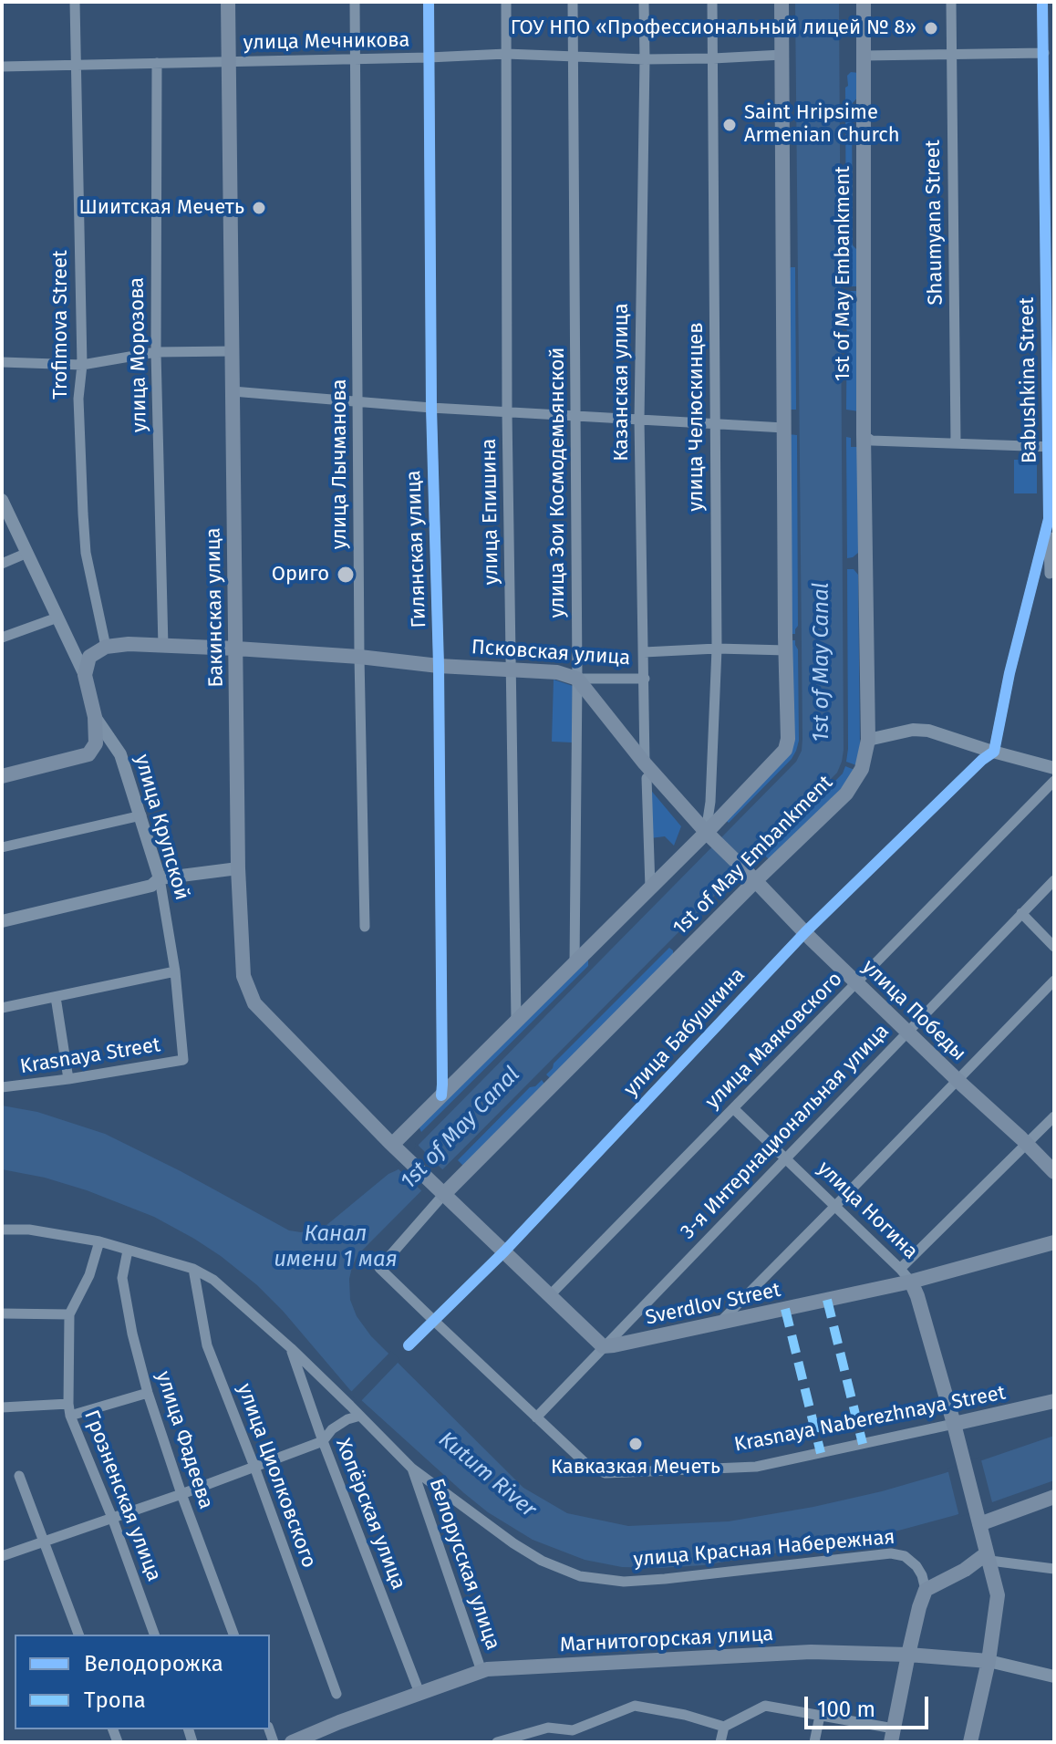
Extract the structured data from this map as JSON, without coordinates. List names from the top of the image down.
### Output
{
  "streets": {
    "main road": [
      "1st of May Embankment",
      "Бакинская улица",
      "Псковская улица",
      "улица Крупской",
      "улица Победы",
      "улица Ногина",
      "Sverdlov Street",
      "Krasnaya Naberezhnaya Street",
      "Магнитогорская улица"
    ],
    "street": [
      "улица Мечникова",
      "Shaumyana Street",
      "Trofimova Street",
      "улица Морозова",
      "Babushkina Street",
      "Казанская улица",
      "улица Челюскинцев",
      "улица Лычманова",
      "улица Зои Космодемьянской",
      "улица Епишина",
      "Гилянская улица",
      "улица Бабушкина",
      "улица Маяковского",
      "Krasnaya Street",
      "3-я Интернациональная улица",
      "улица Фадеева",
      "улица Циолковского",
      "Грозненская улица",
      "Хопёрская улица",
      "улица Красная Набережная",
      "Белорусская улица"
    ]
  },
  "crossings": [
    ["улица Мечникова", "Trofimova Street"],
    ["улица Мечникова", "улица Морозова"],
    ["улица Мечникова", "Казанская улица"],
    ["улица Мечникова", "улица Челюскинцев"],
    ["улица Мечникова", "улица Лычманова"],
    ["улица Мечникова", "улица Зои Космодемьянской"],
    ["улица Мечникова", "улица Епишина"],
    ["улица Мечникова", "Гилянская улица"],
    ["улица Мечникова", "Бакинская улица"],
    ["1st of May Embankment", "Бакинская улица"],
    ["1st of May Embankment", "улица Победы"],
    ["1st of May Embankment", "Krasnaya Naberezhnaya Street"],
    ["Trofimova Street", "Псковская улица"],
    ["улица Морозова", "Псковская улица"],
    ["Babushkina Street", "улица Бабушкина"],
    ["Казанская улица", "Псковская улица"],
    ["Казанская улица", "улица Победы"],
    ["улица Челюскинцев", "Псковская улица"],
    ["улица Челюскинцев", "улица Победы"],
    ["улица Лычманова", "Псковская улица"],
    ["улица Зои Космодемьянской", "Псковская улица"],
    ["улица Зои Космодемьянской", "улица Победы"],
    ["улица Епишина", "Псковская улица"],
    ["Гилянская улица", "Псковская улица"],
    ["Бакинская улица", "Псковская улица"],
    ["Псковская улица", "улица Победы"],
    ["улица Крупской", "Krasnaya Street"],
    ["улица Победы", "улица Бабушкина"],
    ["улица Победы", "улица Маяковского"],
    ["улица Победы", "3-я Интернациональная улица"],
    ["улица Бабушкина", "Krasnaya Naberezhnaya Street"],
    ["улица Маяковского", "улица Ногина"],
    ["3-я Интернациональная улица", "улица Ногина"],
    ["3-я Интернациональная улица", "Sverdlov Street"],
    ["3-я Интернациональная улица", "Krasnaya Naberezhnaya Street"],
    ["улица Ногина", "Sverdlov Street"],
    ["улица Ногина", "Krasnaya Naberezhnaya Street"],
    ["улица Ногина", "Магнитогорская улица"],
    ["улица Фадеева", "улица Красная Набережная"],
    ["улица Циолковского", "улица Красная Набережная"],
    ["Грозненская улица", "улица Красная Набережная"],
    ["Хопёрская улица", "улица Красная Набережная"],
    ["Хопёрская улица", "Магнитогорская улица"],
    ["улица Красная Набережная", "Белорусская улица"],
    ["Белорусская улица", "Магнитогорская улица"]
  ],
  "water": ["1st of May Canal", "Канал имени 1 мая", "Kutum River"],
  "places": [
    "ГОУ НПО «Профессиональный лицей № 8»",
    "Saint Hripsime Armenian Church",
    "Шиитская Мечеть",
    "Ориго",
    "Кавказкая Мечеть"
  ],
  "legend": ["Велодорожка", "Тропа"],
  "scale_bar": "100 m"
}
